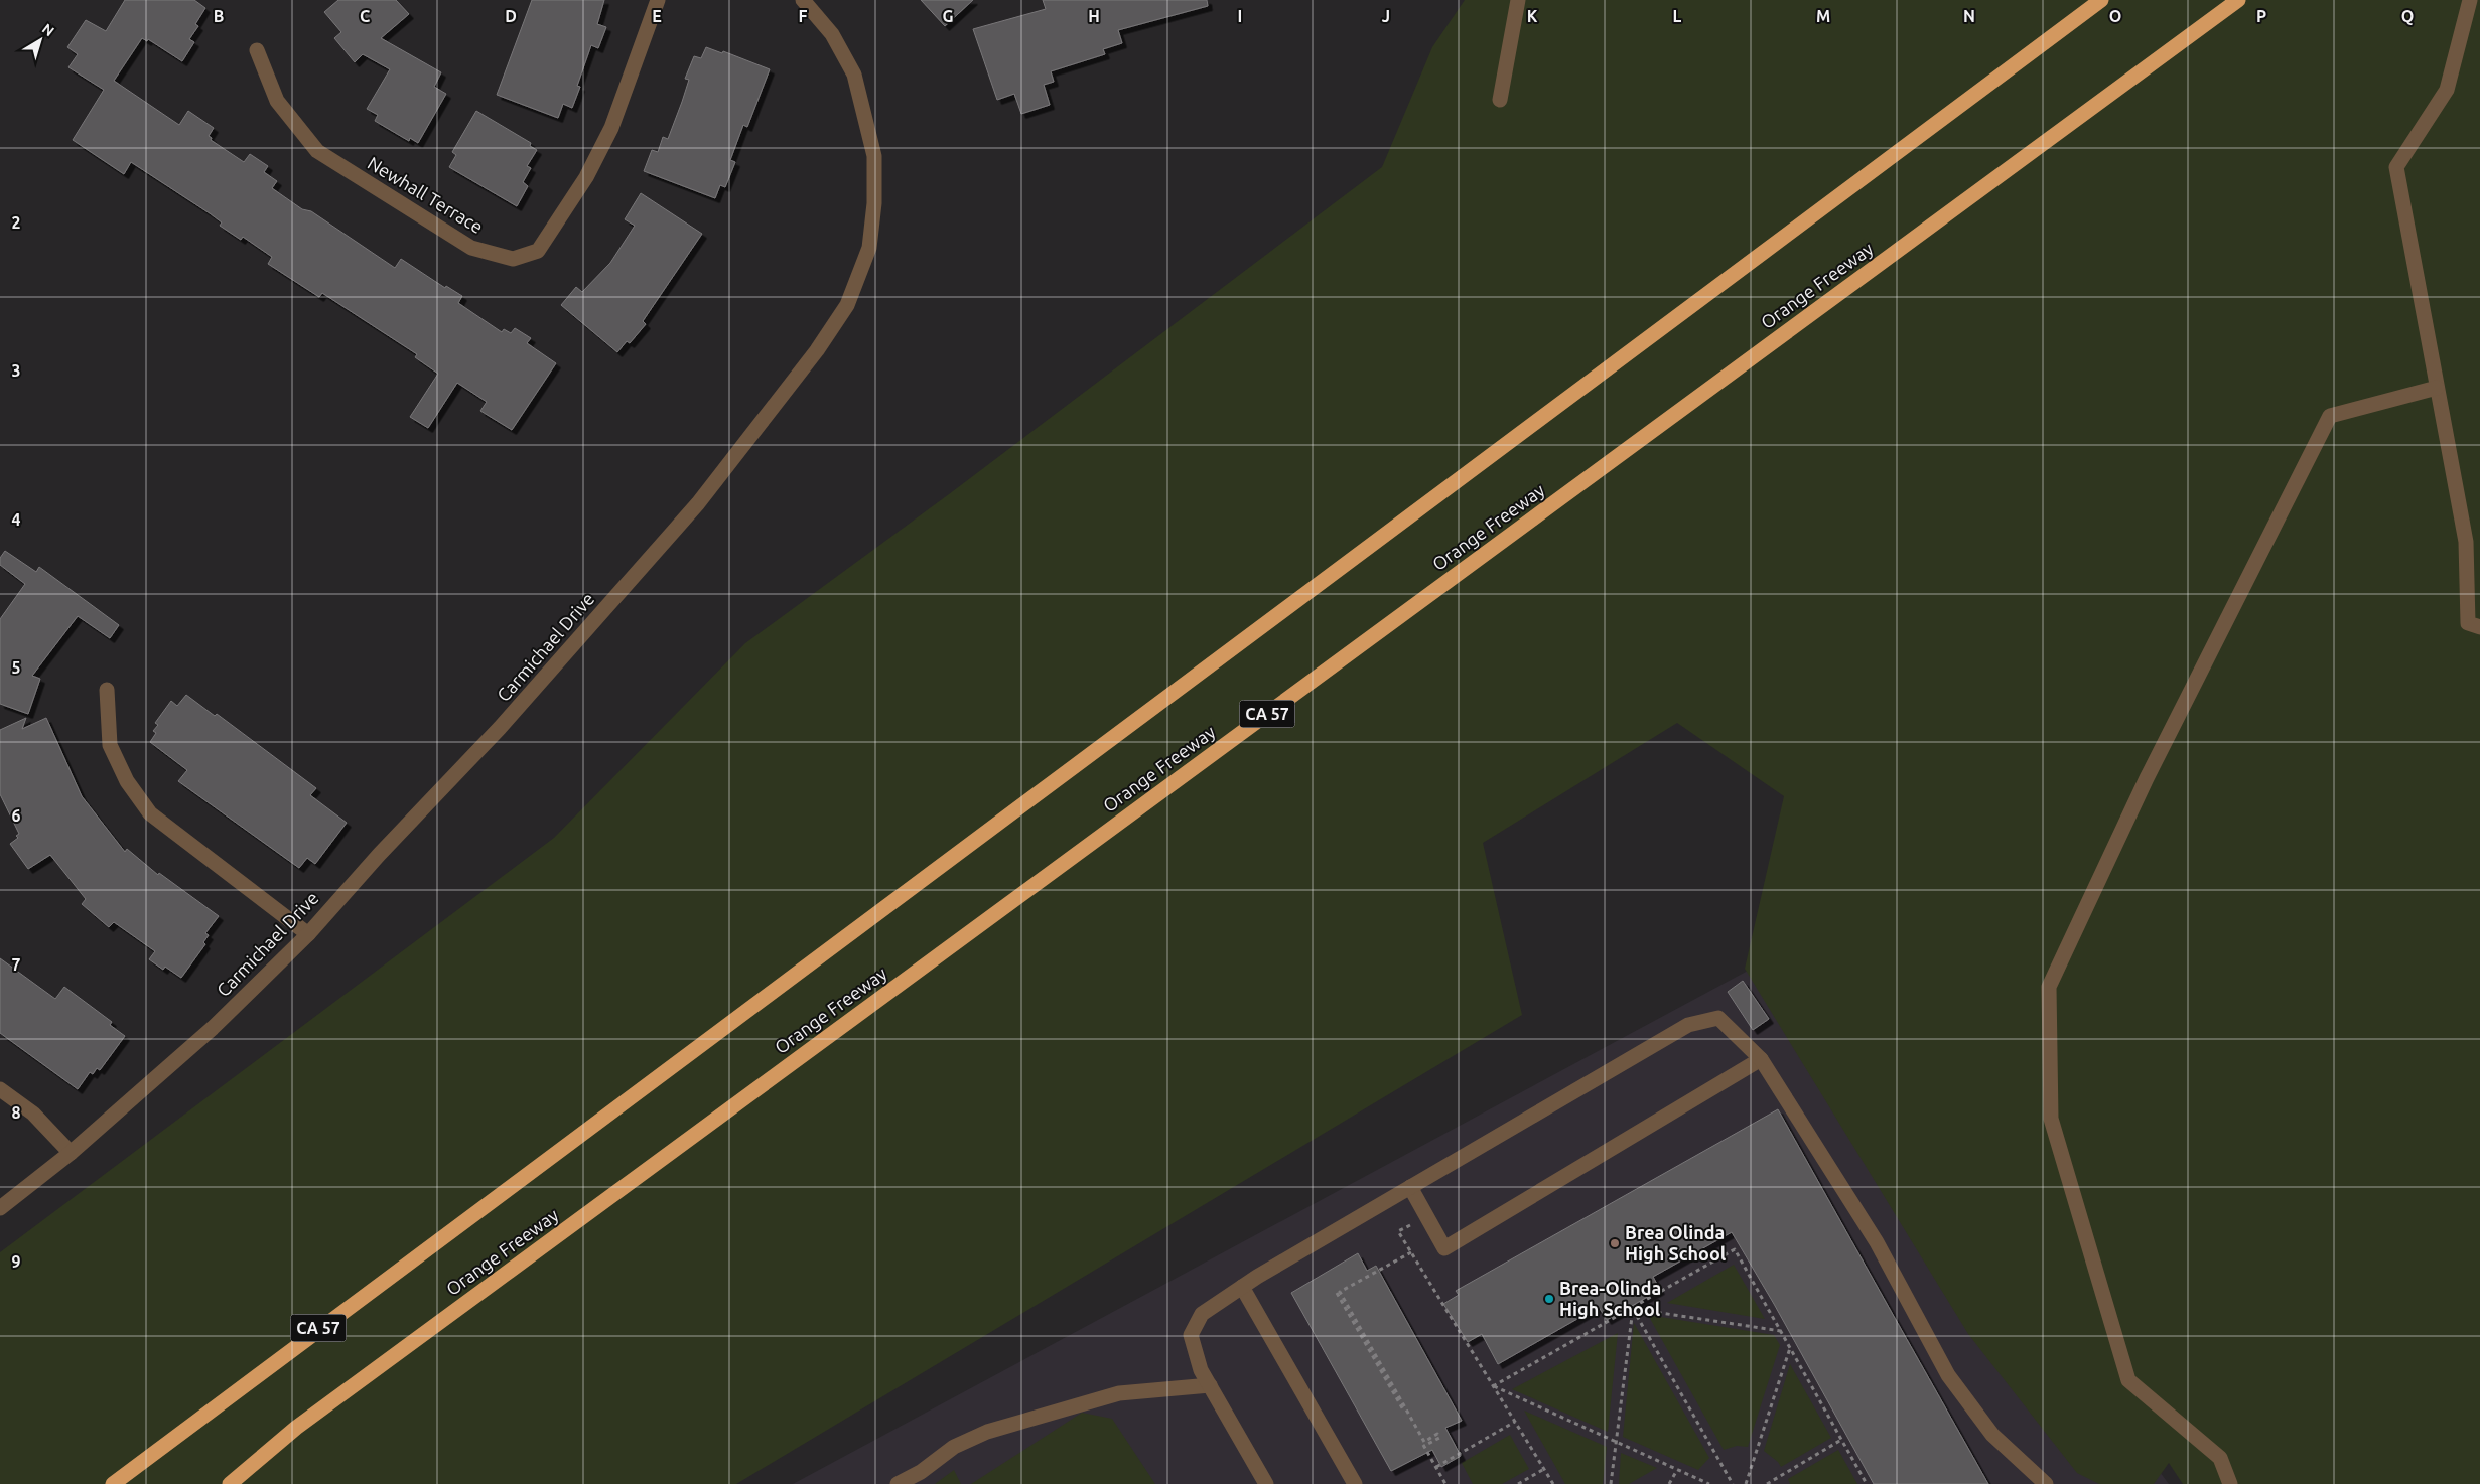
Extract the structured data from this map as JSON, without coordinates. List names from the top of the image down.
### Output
{
  "streets": {
    "highway": ["Orange Freeway", "CA 57"],
    "street": ["Newhall Terrace", "Carmichael Drive"]
  },
  "places": ["Brea Olinda High School", "Brea-Olinda High School"],
  "north": "top right",
  "grid": {
    "columns": [
      "B",
      "C",
      "D",
      "E",
      "F",
      "G",
      "H",
      "I",
      "J",
      "K",
      "L",
      "M",
      "N",
      "O",
      "P",
      "Q"
    ],
    "rows": [
      "2",
      "3",
      "4",
      "5",
      "6",
      "7",
      "8",
      "9"
    ]
  }
}
